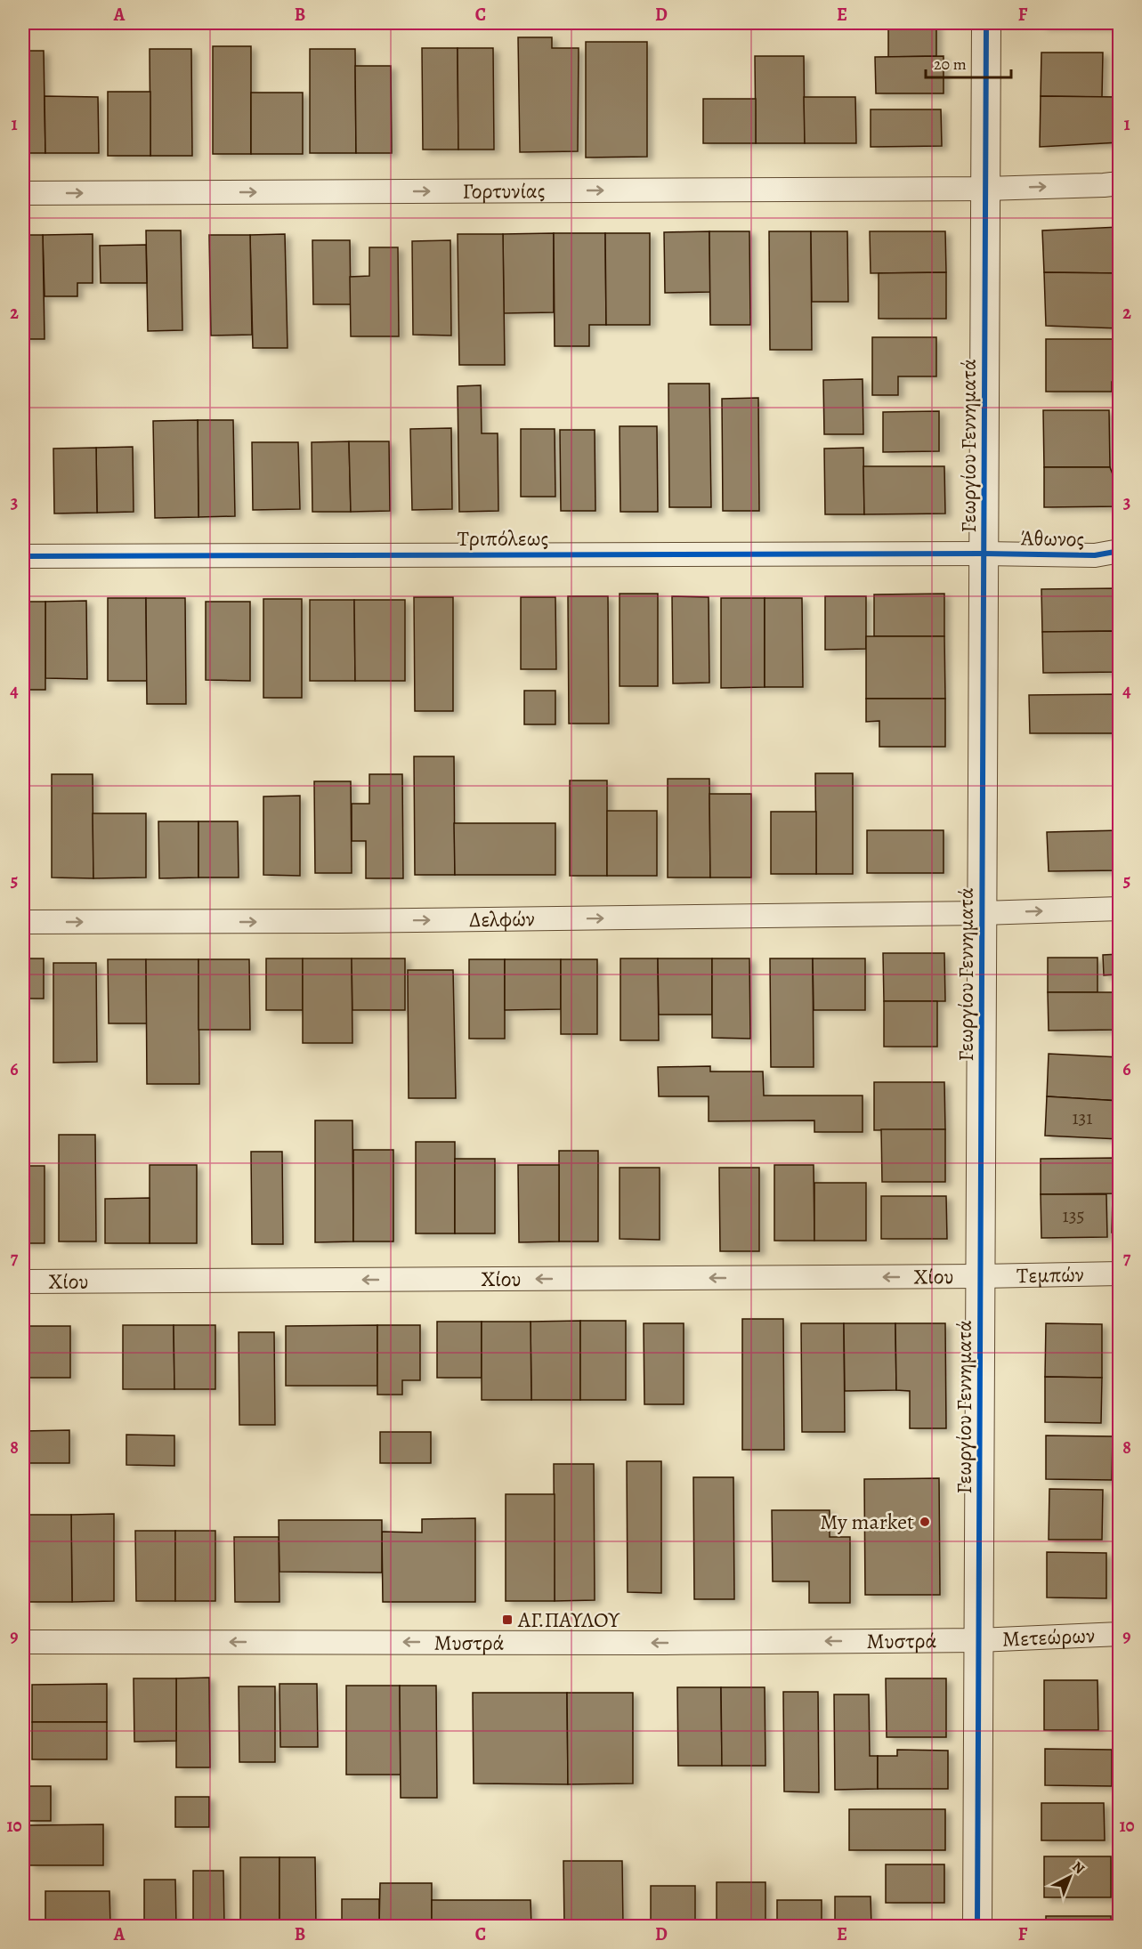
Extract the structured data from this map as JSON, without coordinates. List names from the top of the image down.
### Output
{
  "streets": {
    "street": [
      "Γορτυνίας",
      "Γεωργίου Γεννηματά",
      "Τριπόλεως",
      "Άθωνος",
      "Δελφών",
      "Τεμπών",
      "Χίου",
      "Μετεώρων",
      "Μυστρά"
    ]
  },
  "crossings": [
    ["Γορτυνίας", "Γεωργίου Γεννηματά"],
    ["Γεωργίου Γεννηματά", "Τριπόλεως"],
    ["Γεωργίου Γεννηματά", "Άθωνος"],
    ["Γεωργίου Γεννηματά", "Δελφών"],
    ["Γεωργίου Γεννηματά", "Τεμπών"],
    ["Γεωργίου Γεννηματά", "Χίου"],
    ["Γεωργίου Γεννηματά", "Μετεώρων"],
    ["Γεωργίου Γεννηματά", "Μυστρά"],
    ["Τριπόλεως", "Άθωνος"],
    ["Τεμπών", "Χίου"],
    ["Μετεώρων", "Μυστρά"]
  ],
  "one_way": [
    "Γορτυνίας",
    "Δελφών",
    "Χίου",
    "Μυστρά"
  ],
  "places": {
    "other": ["My market"],
    "transit": ["ΑΓ.ΠΑΥΛΟΥ"]
  },
  "house_numbers": ["131", "135"],
  "scale_bar": "20 m",
  "north": "top right",
  "grid": {
    "columns": [
      "A",
      "B",
      "C",
      "D",
      "E",
      "F"
    ],
    "rows": [
      "1",
      "2",
      "3",
      "4",
      "5",
      "6",
      "7",
      "8",
      "9",
      "10"
    ]
  }
}
